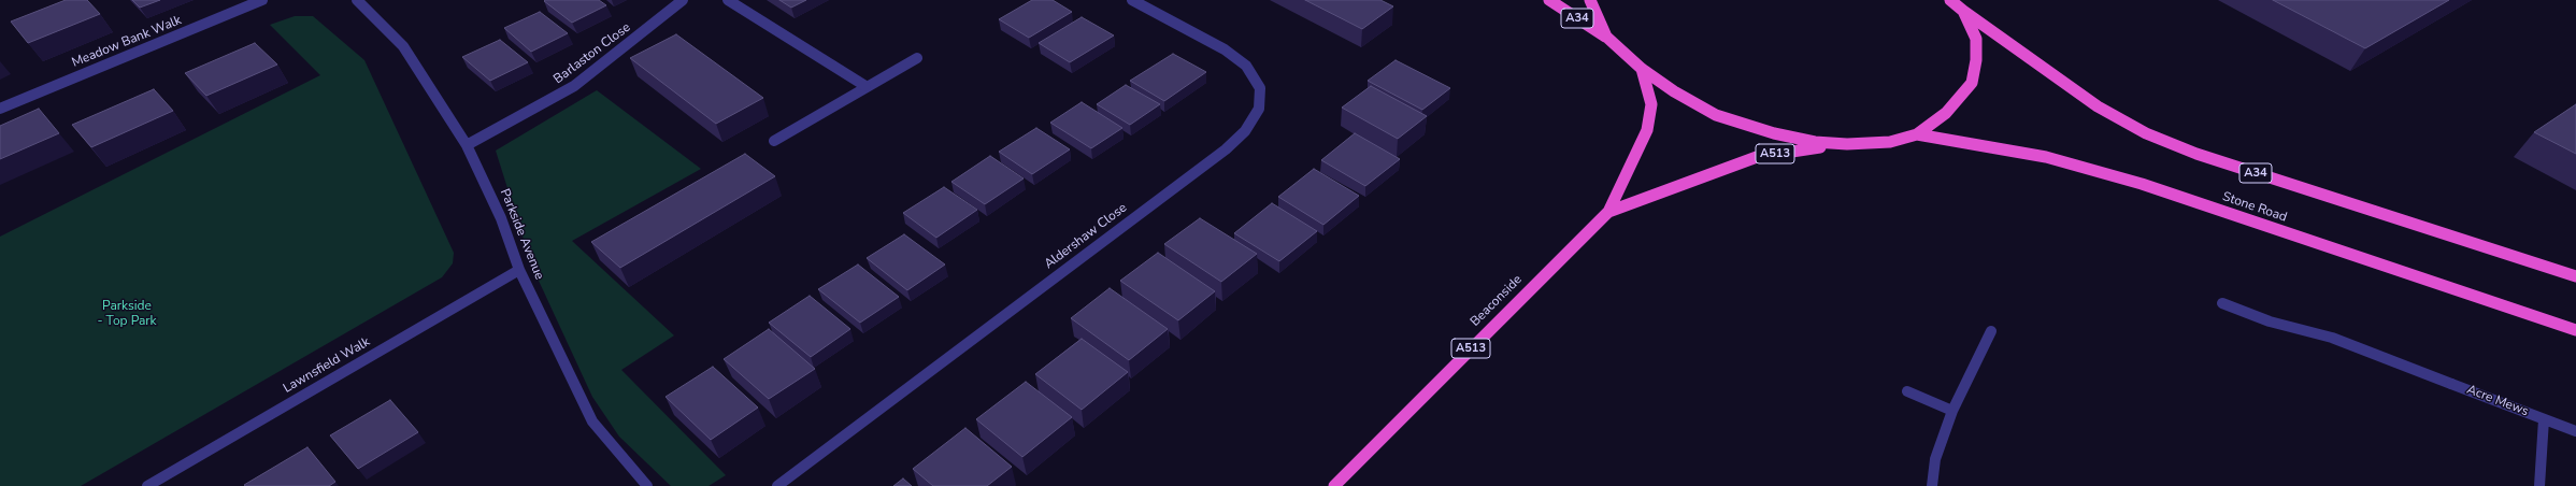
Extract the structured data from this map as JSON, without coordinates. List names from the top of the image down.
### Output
{
  "streets": {
    "highway": [
      "A34",
      "A513",
      "Stone Road",
      "Beaconside"
    ],
    "street": [
      "Meadow Bank Walk",
      "Barlaston Close",
      "Parkside Avenue",
      "Aldershaw Close",
      "Lawnsfield Walk",
      "Acre Mews"
    ]
  },
  "crossings": [
    ["Barlaston Close", "Parkside Avenue"],
    ["Parkside Avenue", "Lawnsfield Walk"]
  ],
  "parks": ["Parkside - Top Park"]
}
